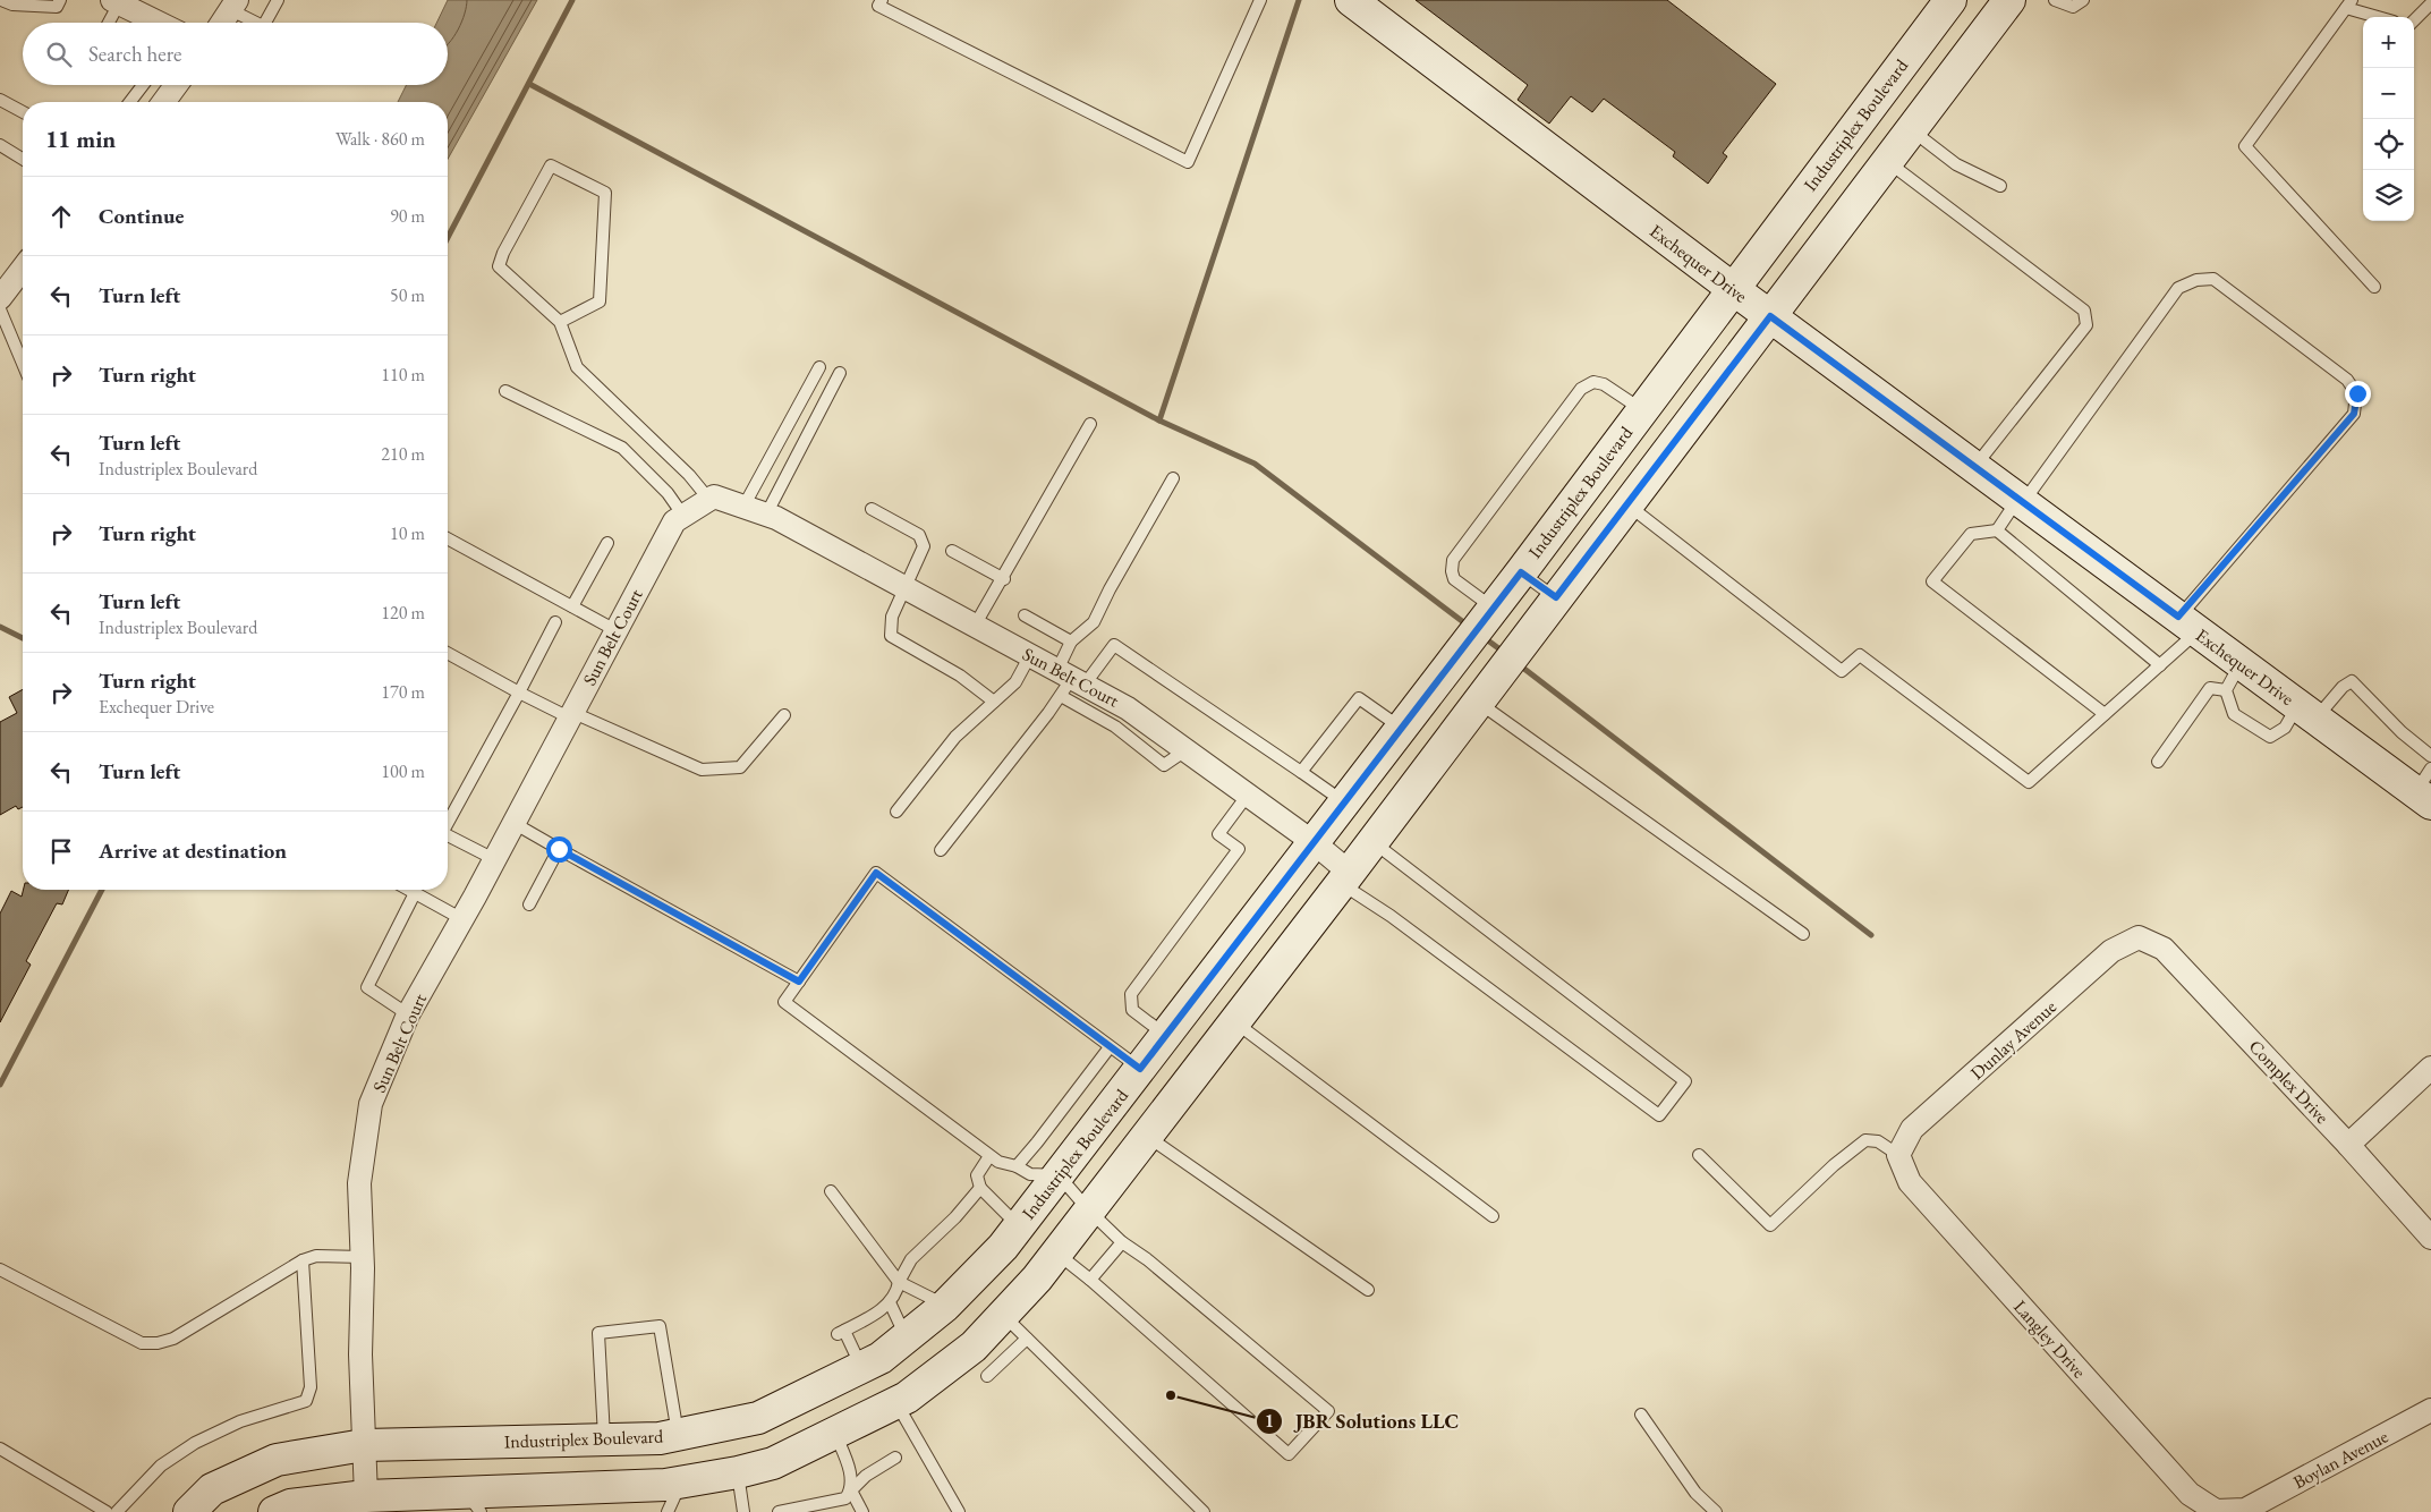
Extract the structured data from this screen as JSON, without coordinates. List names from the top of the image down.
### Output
{
  "streets": {
    "street": [
      "Industriplex Boulevard",
      "Exchequer Drive",
      "Sun Belt Court",
      "Dunlay Avenue",
      "Complex Drive",
      "Langley Drive",
      "Boylan Avenue"
    ]
  },
  "crossings": [
    ["Industriplex Boulevard", "Exchequer Drive"],
    ["Industriplex Boulevard", "Sun Belt Court"],
    ["Dunlay Avenue", "Complex Drive"],
    ["Dunlay Avenue", "Langley Drive"],
    ["Langley Drive", "Boylan Avenue"]
  ],
  "places": ["JBR Solutions LLC"],
  "page": {
    "map_buttons": ["+", "−"],
    "search": "Search here",
    "heading": ["11 min", "Walk · 860 m"],
    "list": [
      ["Continue", "90 m"],
      ["Turn left", "50 m"],
      ["Turn right", "110 m"],
      ["Turn left", "Industriplex Boulevard", "210 m"],
      ["Turn right", "10 m"],
      ["Turn left", "Industriplex Boulevard", "120 m"],
      ["Turn right", "Exchequer Drive", "170 m"],
      ["Turn left", "100 m"],
      "Arrive at destination"
    ]
  }
}
